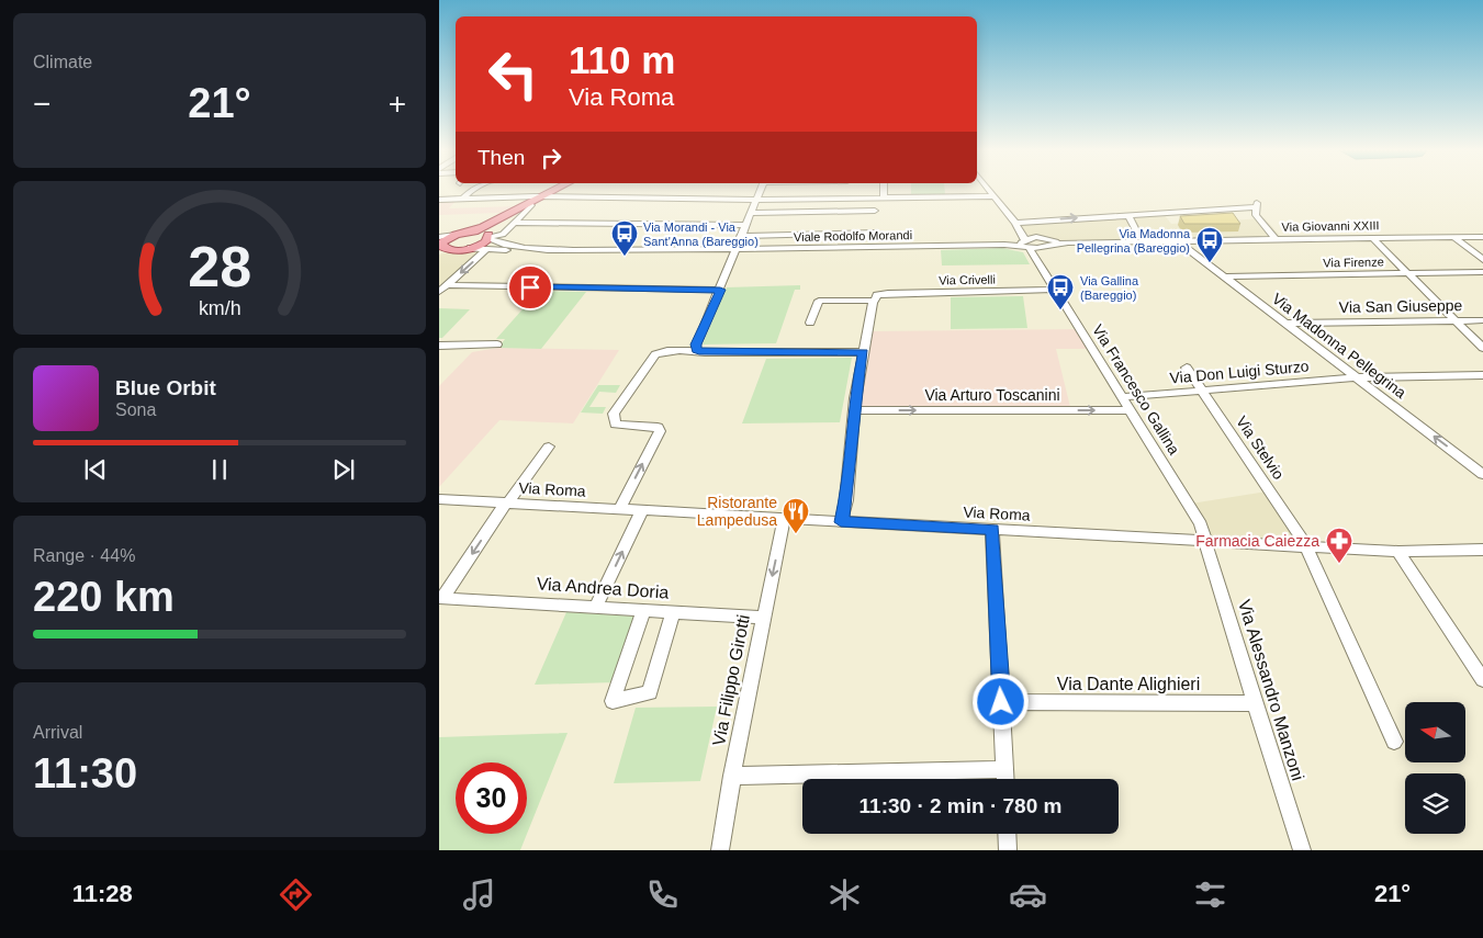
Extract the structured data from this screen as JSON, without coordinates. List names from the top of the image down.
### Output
{
  "streets": {
    "street": [
      "Via Giovanni XXIII",
      "Viale Rodolfo Morandi",
      "Via Firenze",
      "Via Crivelli",
      "Via San Giuseppe",
      "Via Madonna Pellegrina",
      "Via Don Luigi Sturzo",
      "Via Francesco Gallina",
      "Via Arturo Toscanini",
      "Via Stelvio",
      "Via Roma",
      "Via Andrea Doria",
      "Via Filippo Girotti",
      "Via Dante Alighieri",
      "Via Alessandro Manzoni"
    ]
  },
  "crossings": [
    ["Via Giovanni XXIII", "Via Madonna Pellegrina"],
    ["Viale Rodolfo Morandi", "Via Francesco Gallina"],
    ["Via Firenze", "Via Madonna Pellegrina"],
    ["Via Crivelli", "Via Francesco Gallina"],
    ["Via San Giuseppe", "Via Madonna Pellegrina"],
    ["Via Madonna Pellegrina", "Via Don Luigi Sturzo"],
    ["Via Don Luigi Sturzo", "Via Francesco Gallina"],
    ["Via Don Luigi Sturzo", "Via Stelvio"],
    ["Via Francesco Gallina", "Via Arturo Toscanini"],
    ["Via Francesco Gallina", "Via Roma"],
    ["Via Francesco Gallina", "Via Alessandro Manzoni"],
    ["Via Stelvio", "Via Roma"],
    ["Via Roma", "Via Filippo Girotti"],
    ["Via Roma", "Via Alessandro Manzoni"],
    ["Via Andrea Doria", "Via Filippo Girotti"],
    ["Via Dante Alighieri", "Via Alessandro Manzoni"]
  ],
  "one_way": ["Via Madonna Pellegrina", "Via Arturo Toscanini"],
  "places": {
    "bus stop": ["Via Morandi - Via Sant'Anna (Bareggio)", "Via Madonna Pellegrina (Bareggio)", "Via Gallina (Bareggio)"],
    "restaurant": ["Ristorante Lampedusa"],
    "pharmacy": ["Farmacia Caiezza"]
  },
  "north": "left",
  "page": {
    "tile": [
      "Climate",
      ["Range · 44%", "220 km"],
      ["Arrival", "11:30"]
    ],
    "turn": ["110 m", "Via Roma"],
    "heat": ["−", "21°", "+"],
    "then": "Then",
    "song": ["Blue Orbit", "Sona"],
    "limit": "30",
    "trip": "11:30 · 2 min · 780 m",
    "tabs": ["11:28", "21°"],
    "gauge": ["28", "km/h"]
  }
}
